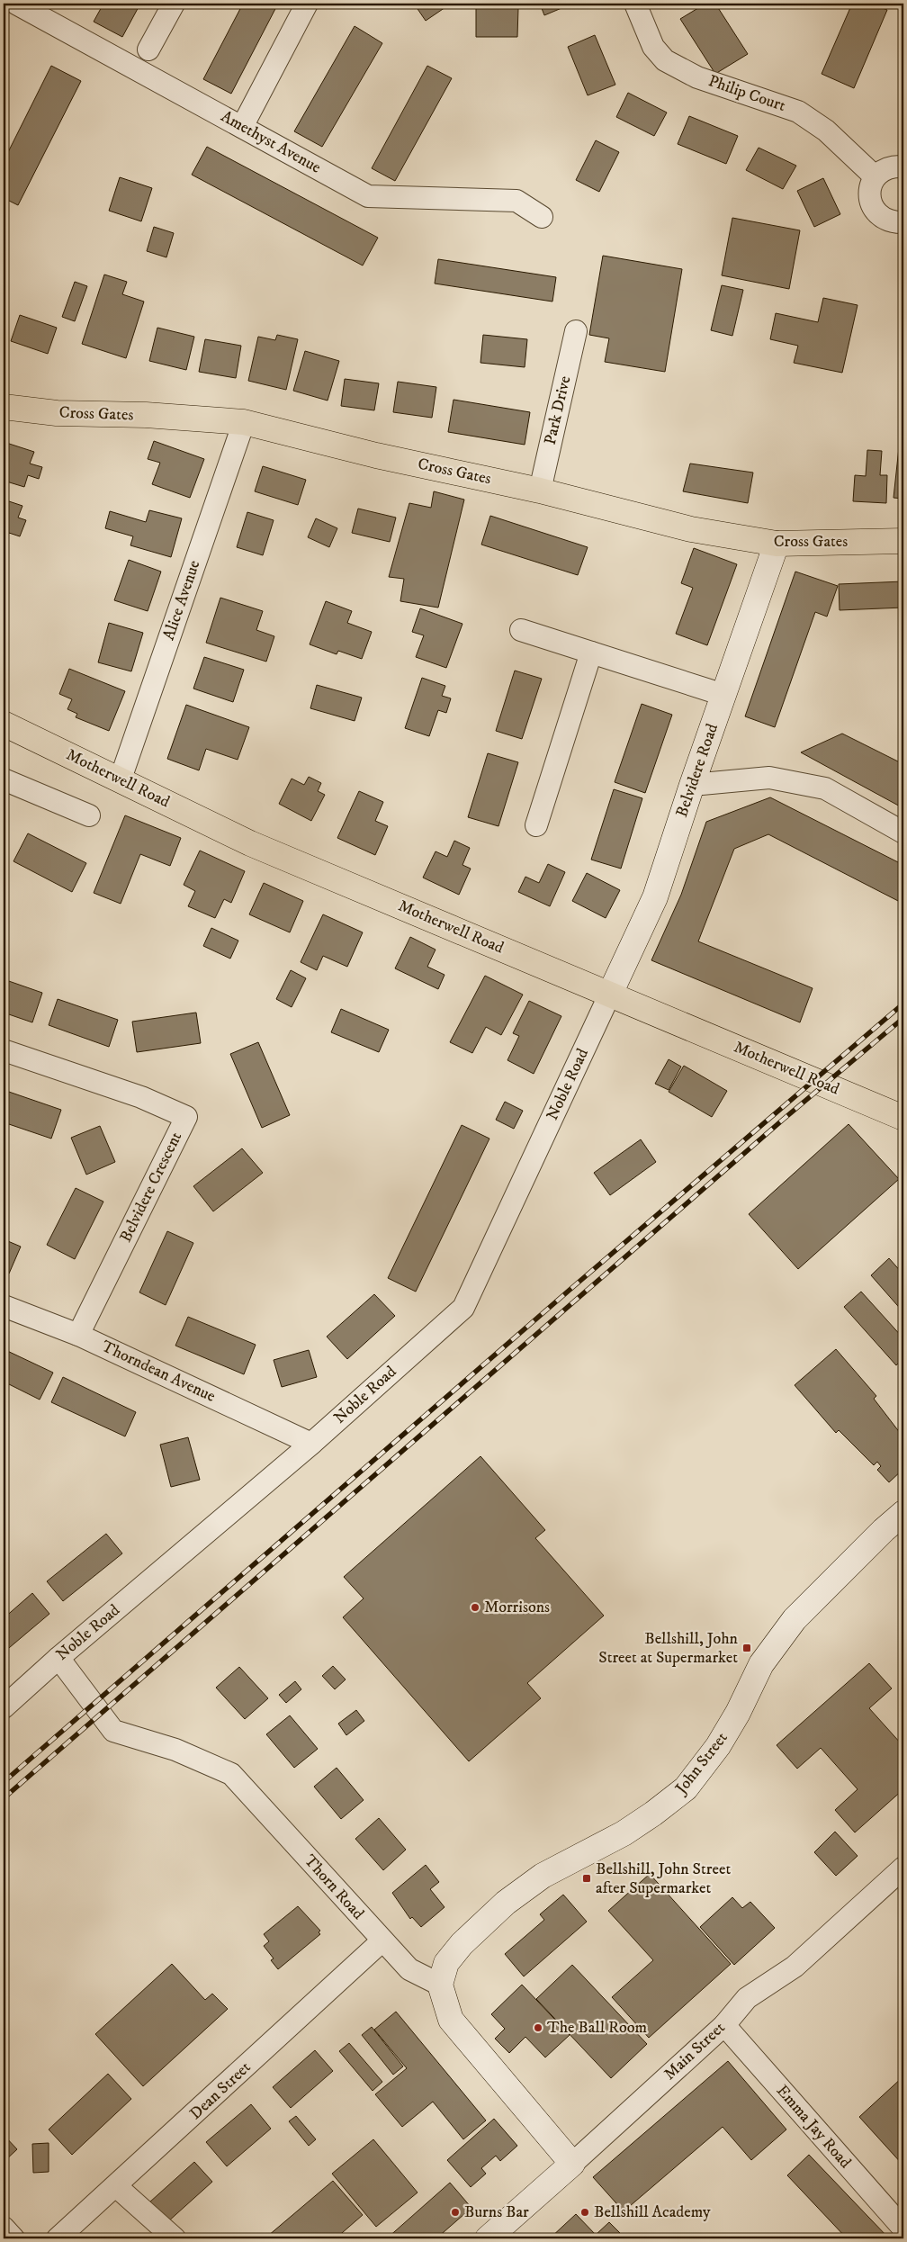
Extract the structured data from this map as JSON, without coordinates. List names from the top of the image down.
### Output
{
  "streets": {
    "main road": ["Cross Gates", "Motherwell Road"],
    "street": [
      "Philip Court",
      "Amethyst Avenue",
      "Park Drive",
      "Alice Avenue",
      "Belvidere Road",
      "Noble Road",
      "Belvidere Crescent",
      "Thorndean Avenue",
      "John Street",
      "Thorn Road",
      "Main Street",
      "Dean Street",
      "Emma Jay Road"
    ]
  },
  "crossings": [
    ["Park Drive", "Cross Gates"],
    ["Cross Gates", "Alice Avenue"],
    ["Cross Gates", "Belvidere Road"],
    ["Alice Avenue", "Motherwell Road"],
    ["Belvidere Road", "Motherwell Road"],
    ["Belvidere Road", "Noble Road"],
    ["Motherwell Road", "Noble Road"],
    ["Noble Road", "Thorndean Avenue"],
    ["Noble Road", "Thorn Road"],
    ["Belvidere Crescent", "Thorndean Avenue"],
    ["John Street", "Thorn Road"],
    ["Thorn Road", "Dean Street"],
    ["Main Street", "Emma Jay Road"]
  ],
  "places": {
    "other": [
      "Morrisons",
      "The Ball Room",
      "Burns Bar",
      "Bellshill Academy"
    ],
    "transit": ["Bellshill, John Street at Supermarket", "Bellshill, John Street after Supermarket"]
  }
}
